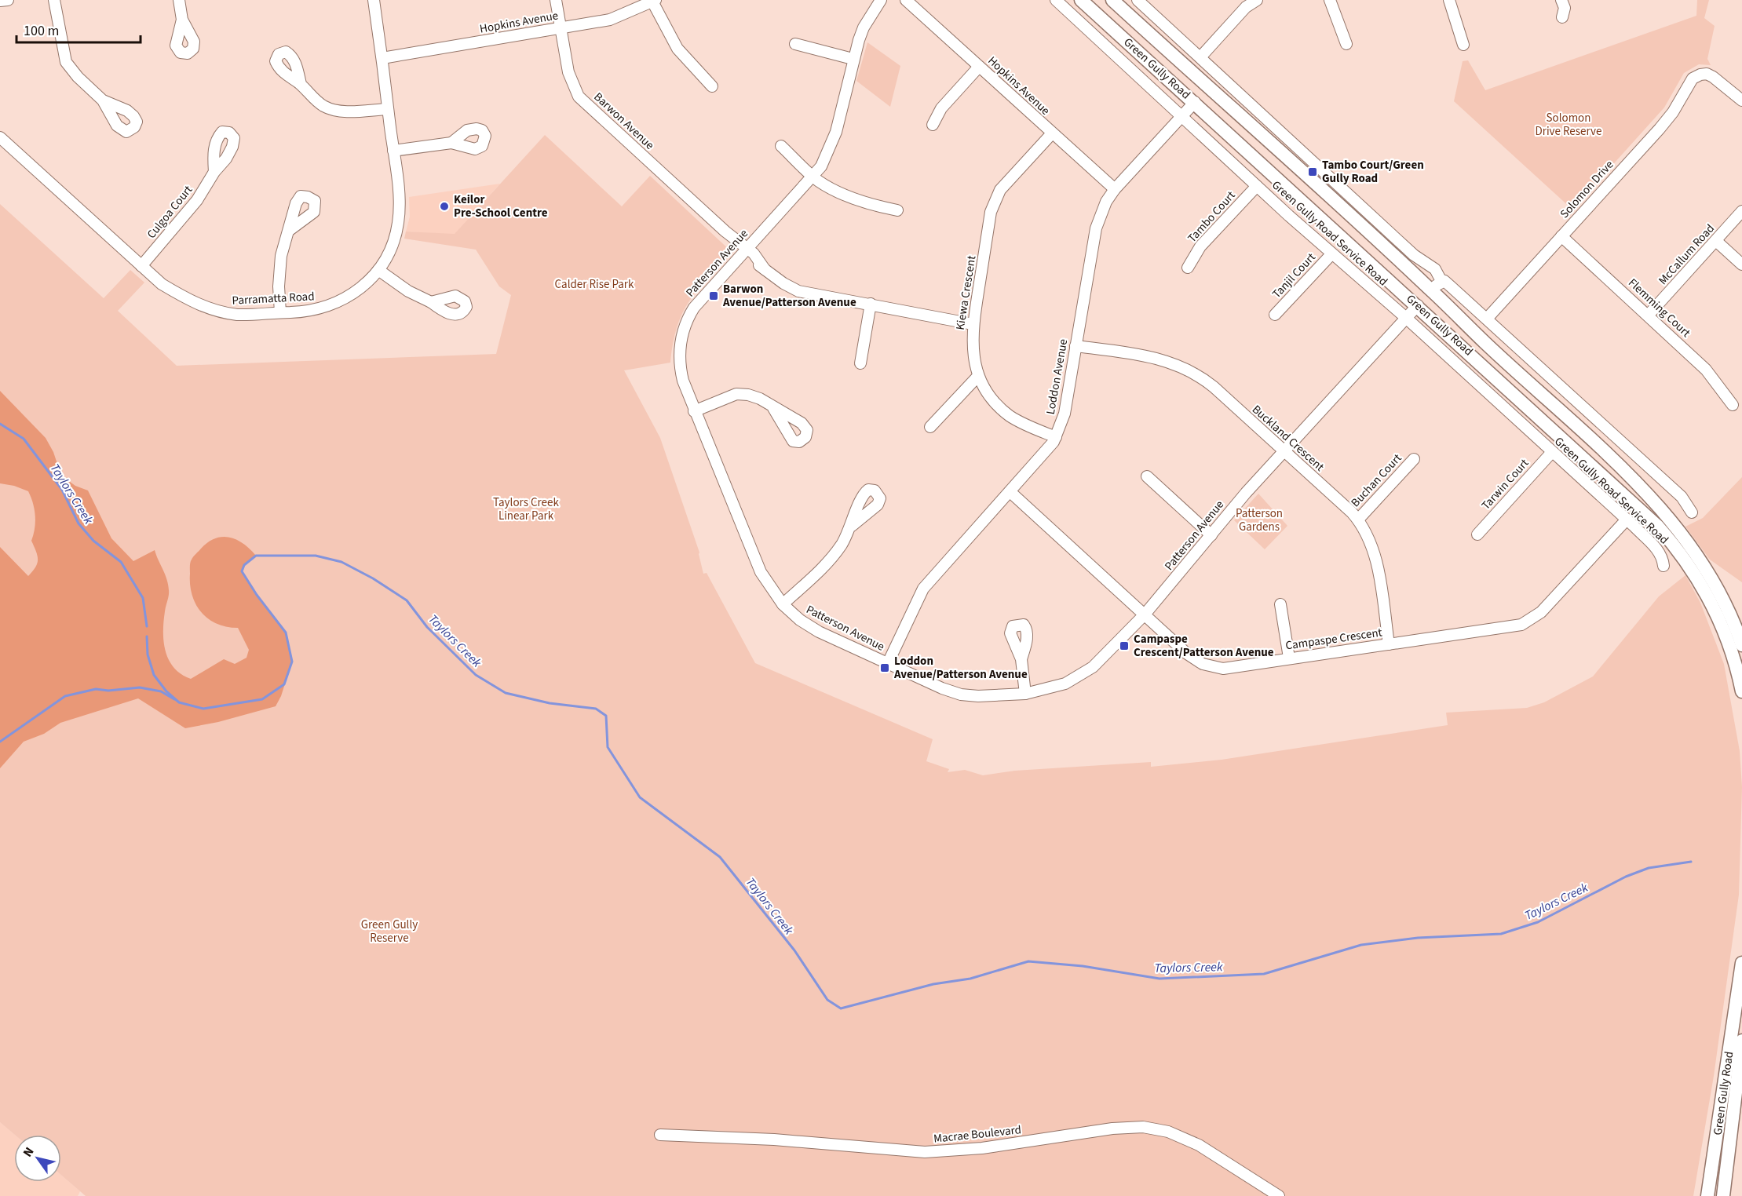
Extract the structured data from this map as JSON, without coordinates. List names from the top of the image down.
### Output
{
  "streets": {
    "main road": ["Green Gully Road"],
    "street": [
      "Hopkins Avenue",
      "Barwon Avenue",
      "Solomon Drive",
      "Culgoa Court",
      "Tambo Court",
      "Green Gully Road Service Road",
      "McCallum Road",
      "Patterson Avenue",
      "Tanjil Court",
      "Kiewa Crescent",
      "Parramatta Road",
      "Flemming Court",
      "Loddon Avenue",
      "Buckland Crescent",
      "Buchan Court",
      "Tarwin Court",
      "Campaspe Crescent",
      "Macrae Boulevard"
    ]
  },
  "crossings": [
    ["Hopkins Avenue", "Barwon Avenue"],
    ["Hopkins Avenue", "Kiewa Crescent"],
    ["Hopkins Avenue", "Parramatta Road"],
    ["Hopkins Avenue", "Loddon Avenue"],
    ["Green Gully Road", "Patterson Avenue"],
    ["Green Gully Road", "Loddon Avenue"],
    ["Barwon Avenue", "Patterson Avenue"],
    ["Barwon Avenue", "Kiewa Crescent"],
    ["Solomon Drive", "Flemming Court"],
    ["Culgoa Court", "Parramatta Road"],
    ["Tambo Court", "Green Gully Road Service Road"],
    ["Green Gully Road Service Road", "Patterson Avenue"],
    ["Green Gully Road Service Road", "Tanjil Court"],
    ["Green Gully Road Service Road", "Loddon Avenue"],
    ["Green Gully Road Service Road", "Tarwin Court"],
    ["Green Gully Road Service Road", "Campaspe Crescent"],
    ["McCallum Road", "Flemming Court"],
    ["Patterson Avenue", "Loddon Avenue"],
    ["Patterson Avenue", "Buckland Crescent"],
    ["Patterson Avenue", "Campaspe Crescent"],
    ["Kiewa Crescent", "Loddon Avenue"],
    ["Loddon Avenue", "Buckland Crescent"],
    ["Loddon Avenue", "Campaspe Crescent"],
    ["Buckland Crescent", "Buchan Court"],
    ["Buckland Crescent", "Campaspe Crescent"]
  ],
  "water": ["Taylors Creek"],
  "parks": [
    "Solomon Drive Reserve",
    "Calder Rise Park",
    "Taylors Creek Linear Park",
    "Patterson Gardens",
    "Green Gully Reserve"
  ],
  "places": {
    "transit": [
      "Tambo Court/Green Gully Road",
      "Barwon Avenue/Patterson Avenue",
      "Campaspe Crescent/Patterson Avenue",
      "Loddon Avenue/Patterson Avenue"
    ],
    "other": ["Keilor Pre-School Centre"]
  },
  "scale_bar": "100 m",
  "north": "top left"
}
